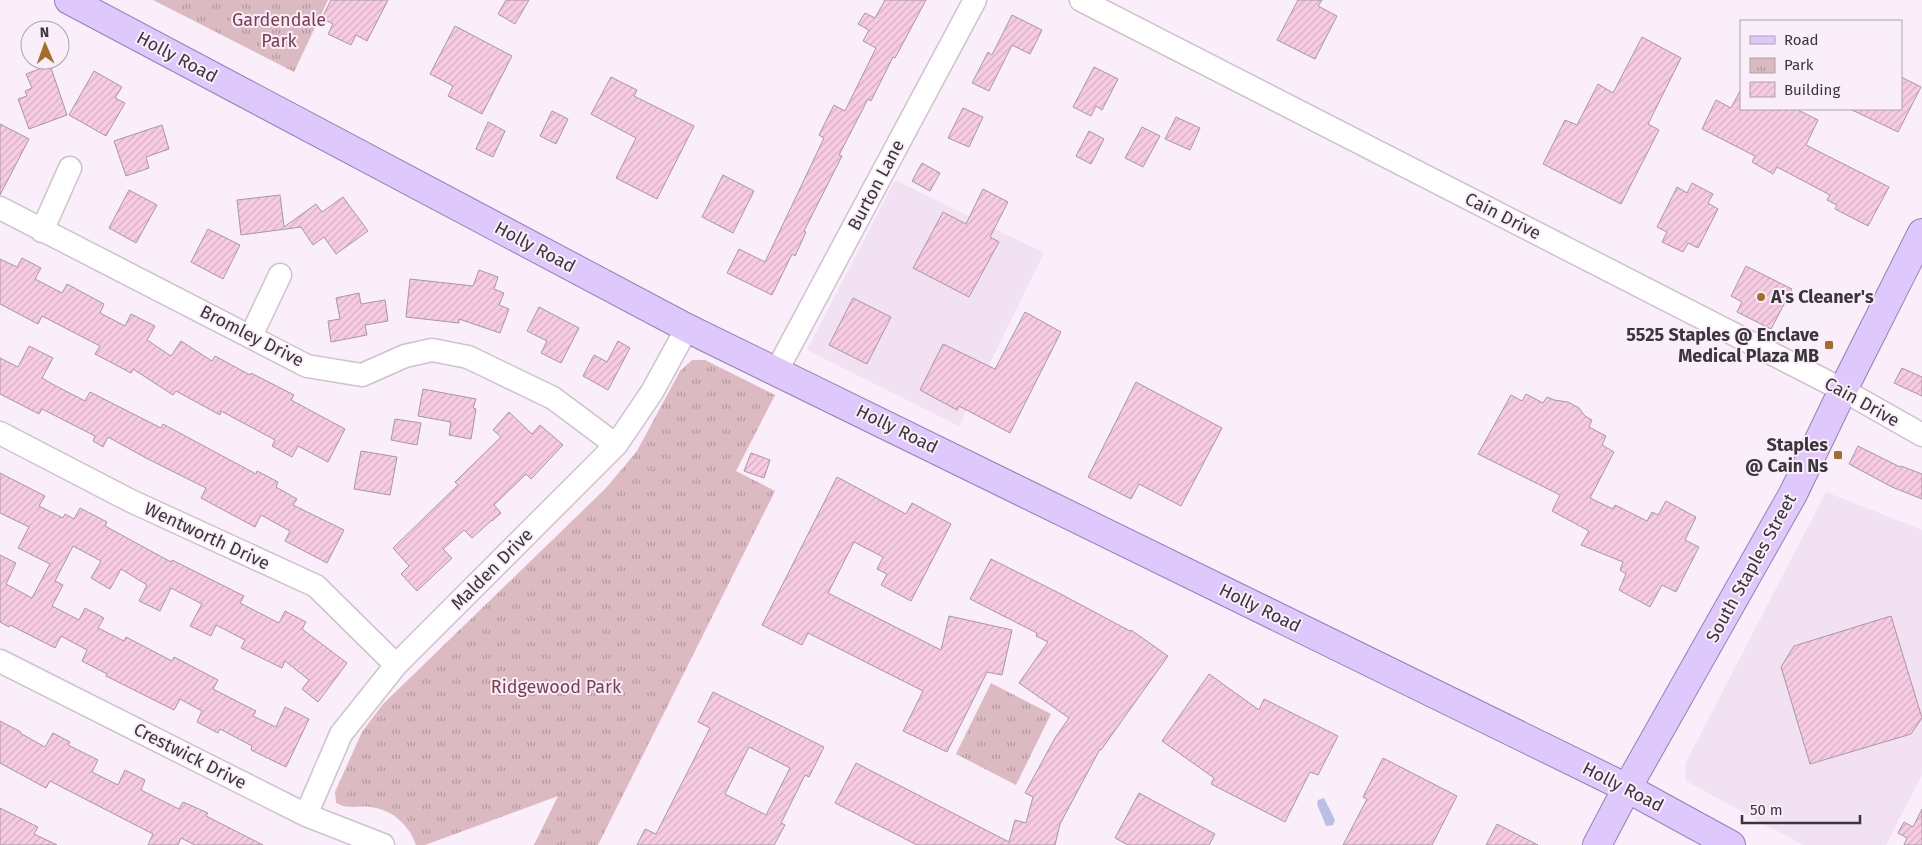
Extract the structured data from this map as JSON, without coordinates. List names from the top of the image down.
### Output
{
  "streets": {
    "main road": ["Holly Road", "South Staples Street"],
    "street": [
      "Burton Lane",
      "Cain Drive",
      "Bromley Drive",
      "Wentworth Drive",
      "Malden Drive",
      "Crestwick Drive"
    ]
  },
  "crossings": [
    ["Holly Road", "Burton Lane"],
    ["Holly Road", "South Staples Street"],
    ["Holly Road", "Malden Drive"],
    ["Cain Drive", "South Staples Street"],
    ["Bromley Drive", "Malden Drive"],
    ["Wentworth Drive", "Malden Drive"],
    ["Malden Drive", "Crestwick Drive"]
  ],
  "parks": ["Gardendale Park", "Ridgewood Park"],
  "places": {
    "other": ["A's Cleaner's"],
    "transit": ["5525 Staples @ Enclave Medical Plaza MB", "Staples @ Cain Ns"]
  },
  "legend": ["Road", "Park", "Building"],
  "scale_bar": "50 m",
  "north": "top"
}
